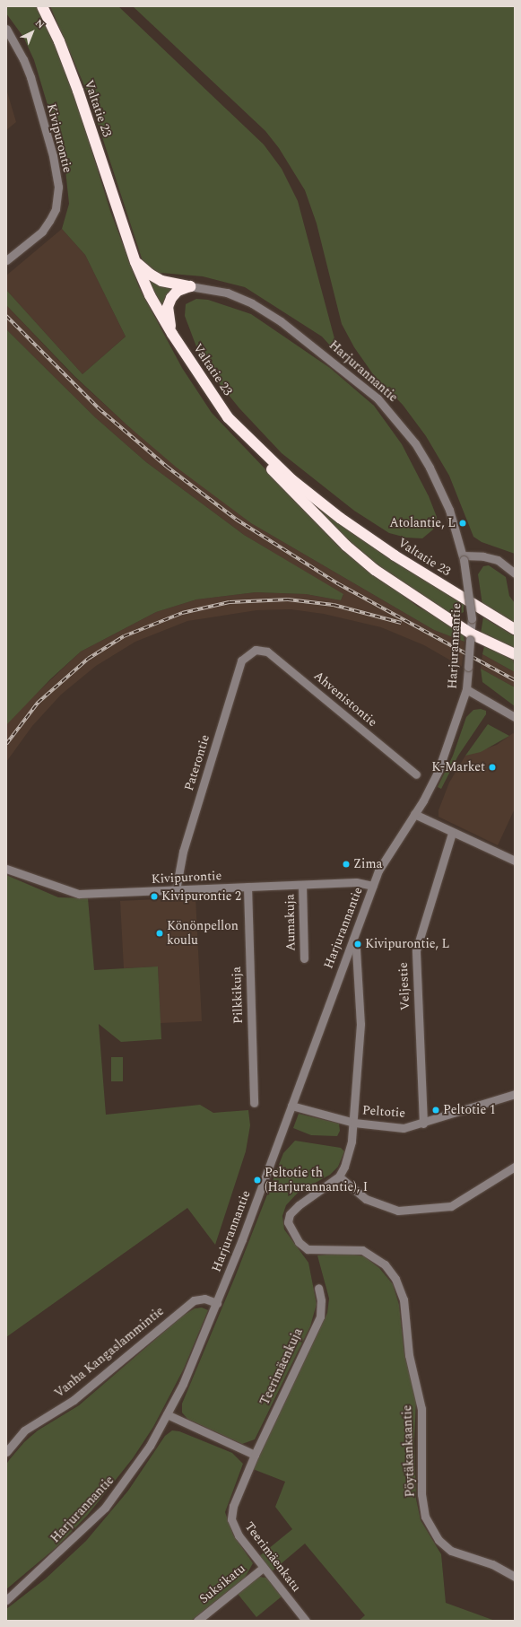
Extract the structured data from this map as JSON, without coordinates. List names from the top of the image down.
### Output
{
  "streets": {
    "highway": ["Valtatie 23"],
    "street": [
      "Kivipurontie",
      "Harjurannantie",
      "Ahvenistontie",
      "Paterontie",
      "Aumakuja",
      "Veljestie",
      "Pilkkikuja",
      "Peltotie",
      "Vanha Kangaslammintie",
      "Teerimäenkuja",
      "Pöytäkankaantie",
      "Teerimäenkatu",
      "Suksikatu"
    ]
  },
  "crossings": [
    ["Kivipurontie", "Harjurannantie"],
    ["Kivipurontie", "Paterontie"],
    ["Kivipurontie", "Aumakuja"],
    ["Kivipurontie", "Pilkkikuja"],
    ["Harjurannantie", "Peltotie"],
    ["Harjurannantie", "Vanha Kangaslammintie"],
    ["Ahvenistontie", "Paterontie"],
    ["Veljestie", "Peltotie"],
    ["Teerimäenkuja", "Teerimäenkatu"],
    ["Teerimäenkatu", "Suksikatu"]
  ],
  "places": [
    "Atolantie, L",
    "K-Market",
    "Zima",
    "Kivipurontie 2",
    "Könönpellon koulu",
    "Kivipurontie, L",
    "Peltotie 1",
    "Peltotie th (Harjurannantie), I"
  ],
  "north": "top right"
}
